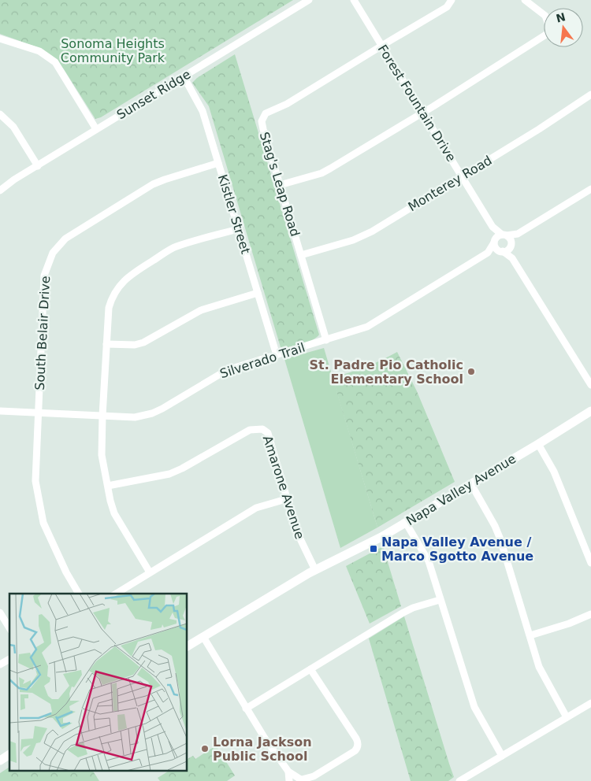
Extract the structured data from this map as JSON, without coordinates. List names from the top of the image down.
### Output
{
  "streets": {
    "street": [
      "Sunset Ridge",
      "Forest Fountain Drive",
      "Monterey Road",
      "Stag's Leap Road",
      "Kistler Street",
      "South Belair Drive",
      "Silverado Trail",
      "Amarone Avenue",
      "Napa Valley Avenue"
    ]
  },
  "crossings": [
    ["Sunset Ridge", "Kistler Street"],
    ["Forest Fountain Drive", "Monterey Road"],
    ["Forest Fountain Drive", "Stag's Leap Road"],
    ["Forest Fountain Drive", "Silverado Trail"],
    ["Monterey Road", "Stag's Leap Road"],
    ["Stag's Leap Road", "Silverado Trail"],
    ["Kistler Street", "South Belair Drive"],
    ["Kistler Street", "Silverado Trail"],
    ["South Belair Drive", "Silverado Trail"],
    ["Amarone Avenue", "Napa Valley Avenue"]
  ],
  "parks": ["Sonoma Heights Community Park"],
  "places": {
    "other": ["St. Padre Pio Catholic Elementary School", "Lorna Jackson Public School"],
    "transit": ["Napa Valley Avenue / Marco Sgotto Avenue"]
  },
  "north": "top"
}
